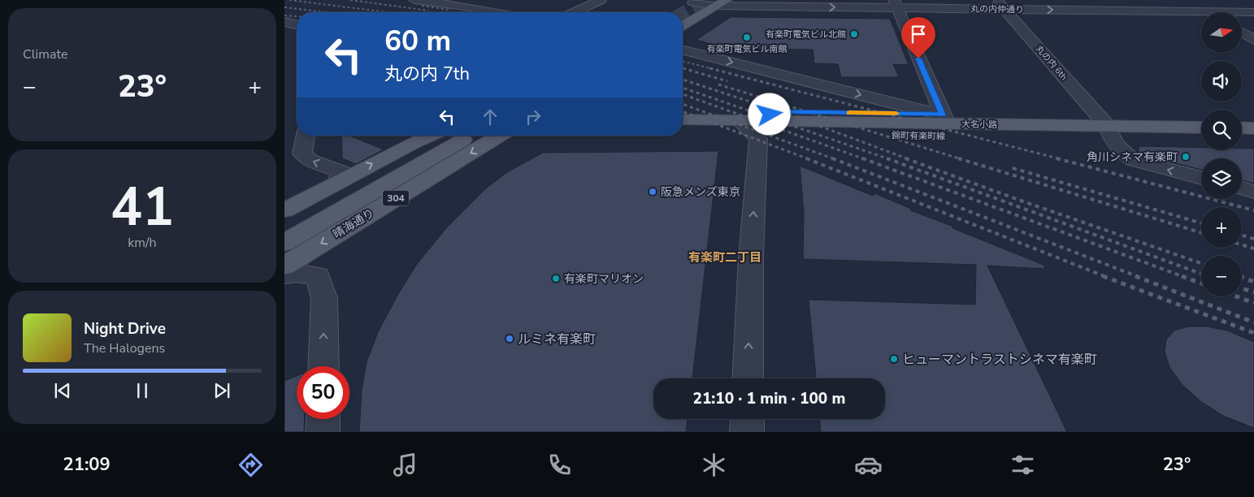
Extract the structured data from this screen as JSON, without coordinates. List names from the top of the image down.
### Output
{
  "streets": {
    "main road": [
      "大名小路",
      "錦町有楽町線",
      "304",
      "晴海通り"
    ],
    "street": ["丸の内仲通り", "丸の内 6th"]
  },
  "crossings": [
    ["丸の内仲通り", "丸の内 6th"],
    ["丸の内 6th", "大名小路"],
    ["大名小路", "錦町有楽町線"]
  ],
  "one_way": ["丸の内 6th"],
  "districts": ["有楽町二丁目"],
  "places": [
    "有楽町電気ビル北館",
    "有楽町電気ビル南館",
    "角川シネマ有楽町",
    "阪急メンズ東京",
    "有楽町マリオン",
    "ルミネ有楽町",
    "ヒューマントラストシネマ有楽町"
  ],
  "north": "right",
  "page": {
    "tile": [
      "Climate",
      ["41", "km/h"]
    ],
    "map_buttons": ["+", "−"],
    "turn": ["60 m", "丸の内 7th"],
    "heat": ["−", "23°", "+"],
    "song": ["Night Drive", "The Halogens"],
    "limit": "50",
    "trip": "21:10 · 1 min · 100 m",
    "tabs": ["21:09", "23°"]
  }
}
